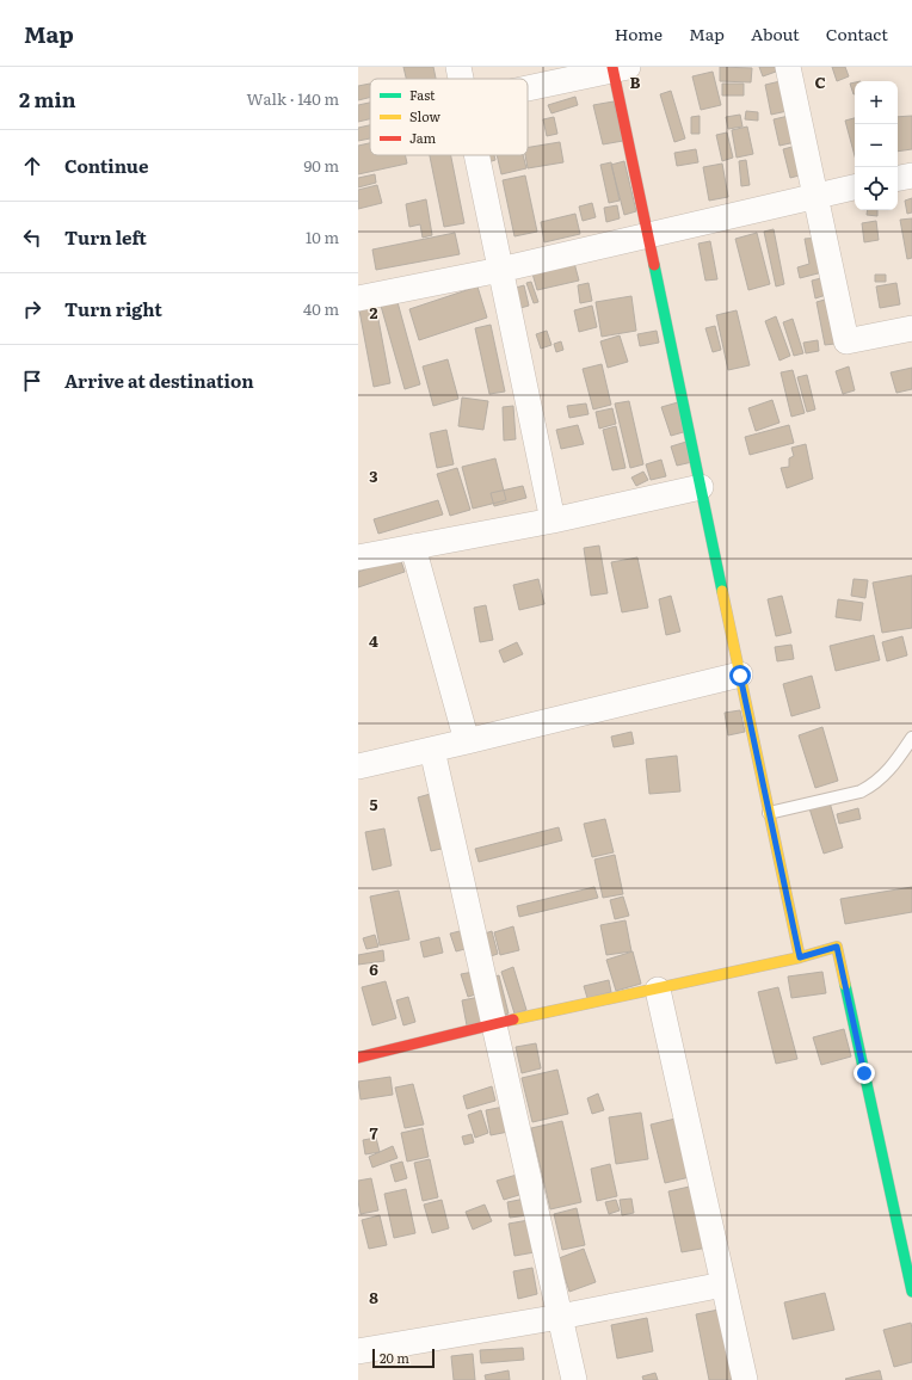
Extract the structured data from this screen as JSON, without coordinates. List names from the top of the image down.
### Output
{
  "legend": ["Fast", "Slow", "Jam"],
  "scale_bar": "20 m",
  "page": {
    "header": "Map",
    "nav": [
      "Home",
      "Map",
      "About",
      "Contact"
    ],
    "heading": ["2 min", "Walk · 140 m"],
    "map_buttons": ["+", "−"],
    "list": [
      ["Continue", "90 m"],
      ["Turn left", "10 m"],
      ["Turn right", "40 m"],
      "Arrive at destination"
    ],
    "scale": "20 m"
  },
  "grid": {
    "columns": ["B", "C"],
    "rows": [
      "2",
      "3",
      "4",
      "5",
      "6",
      "7",
      "8"
    ]
  }
}
